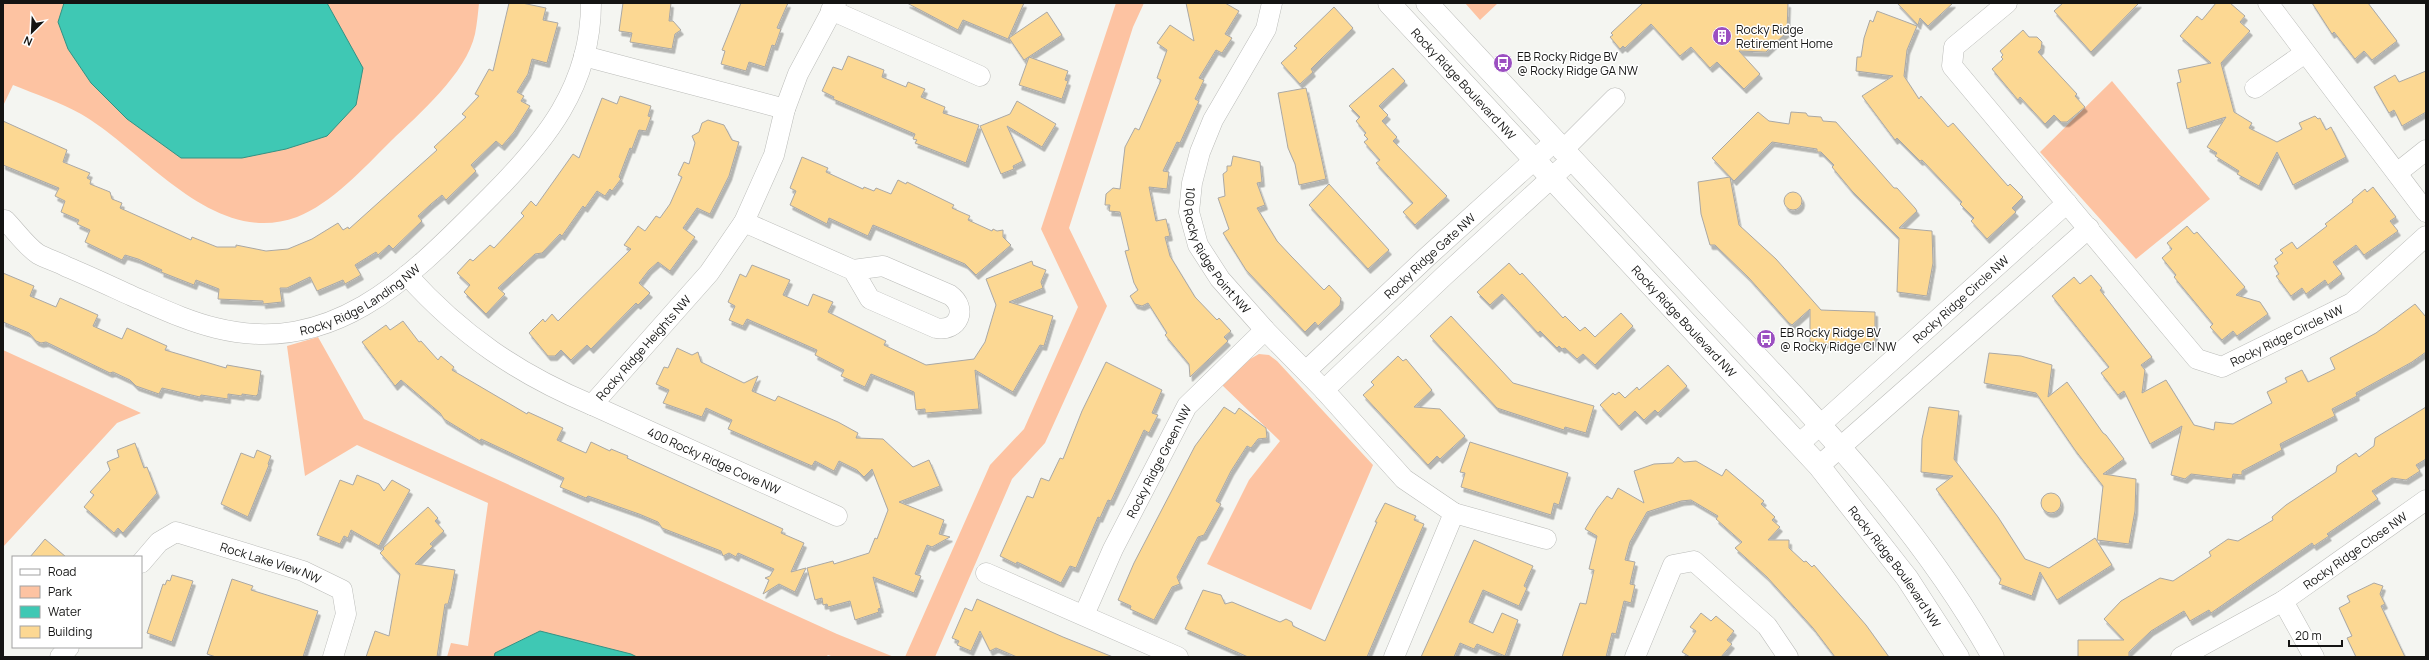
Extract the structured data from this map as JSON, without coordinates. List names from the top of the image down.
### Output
{
  "streets": {
    "street": [
      "Rocky Ridge Boulevard NW",
      "100 Rocky Ridge Point NW",
      "Rocky Ridge Gate NW",
      "Rocky Ridge Landing NW",
      "Rocky Ridge Circle NW",
      "Rocky Ridge Heights NW",
      "400 Rocky Ridge Cove NW",
      "Rocky Ridge Green NW",
      "Rocky Ridge Close NW",
      "Rock Lake View NW"
    ]
  },
  "crossings": [
    ["Rocky Ridge Boulevard NW", "Rocky Ridge Gate NW"],
    ["Rocky Ridge Boulevard NW", "Rocky Ridge Circle NW"],
    ["100 Rocky Ridge Point NW", "Rocky Ridge Gate NW"],
    ["100 Rocky Ridge Point NW", "Rocky Ridge Green NW"],
    ["Rocky Ridge Landing NW", "Rocky Ridge Heights NW"],
    ["Rocky Ridge Heights NW", "400 Rocky Ridge Cove NW"]
  ],
  "places": {
    "building": ["Rocky Ridge Retirement Home"],
    "bus stop": ["EB Rocky Ridge BV @ Rocky Ridge GA NW", "EB Rocky Ridge BV @ Rocky Ridge CI NW"]
  },
  "legend": [
    "Road",
    "Park",
    "Water",
    "Building"
  ],
  "scale_bar": "20 m",
  "north": "bottom left"
}
